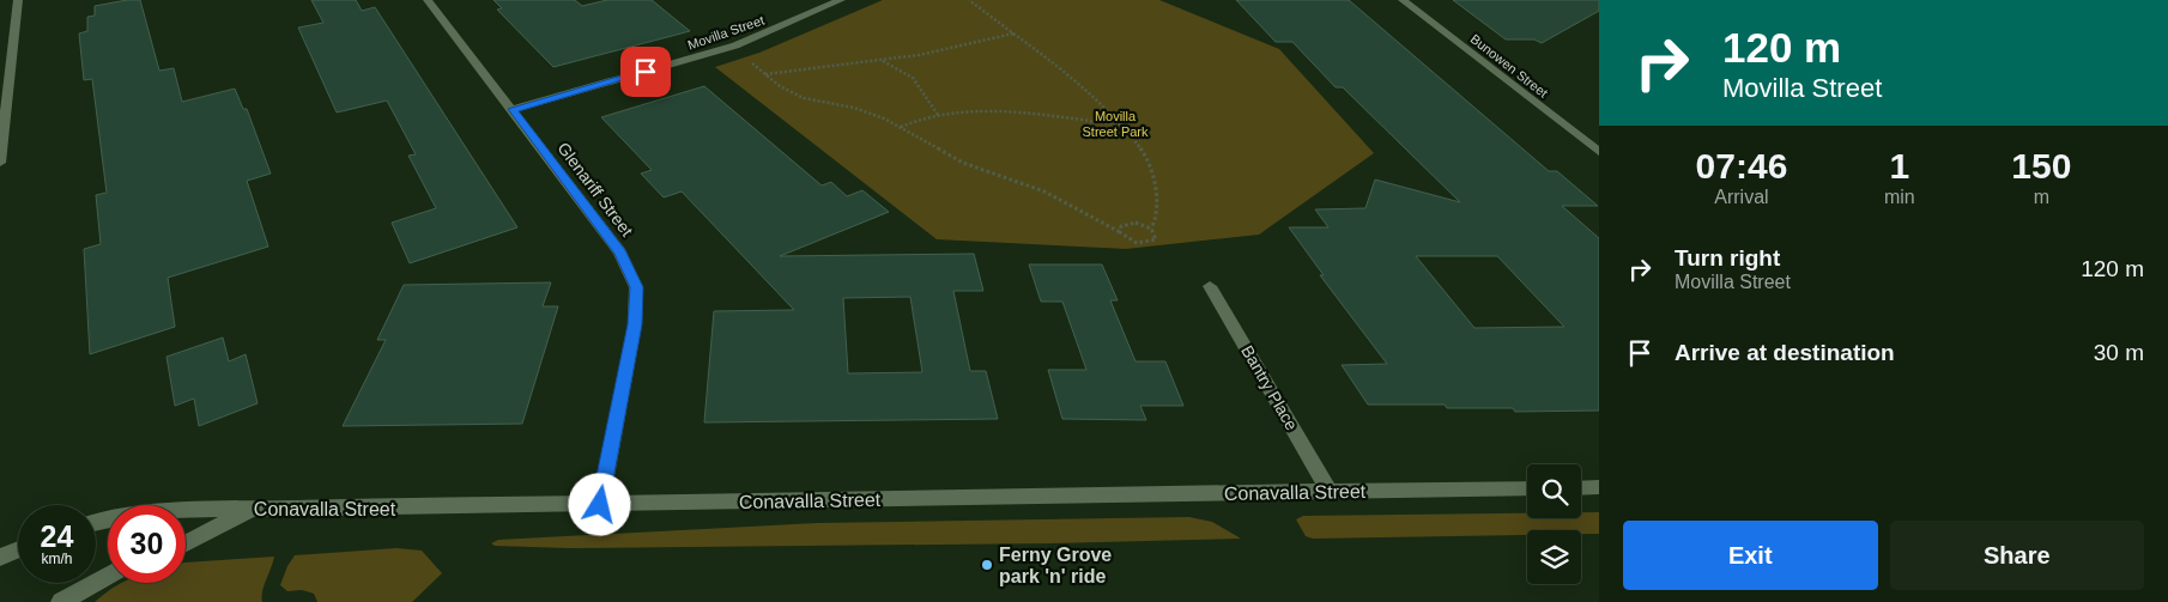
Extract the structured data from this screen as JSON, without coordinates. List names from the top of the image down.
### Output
{
  "streets": {
    "street": [
      "Movilla Street",
      "Bunowen Street",
      "Glenariff Street",
      "Bantry Place",
      "Conavalla Street"
    ]
  },
  "crossings": [
    ["Movilla Street", "Glenariff Street"],
    ["Glenariff Street", "Conavalla Street"],
    ["Bantry Place", "Conavalla Street"]
  ],
  "parks": ["Movilla Street Park"],
  "places": ["Ferny Grove park 'n' ride"],
  "page": {
    "turn": ["120 m", "Movilla Street"],
    "eta": [
      "07:46",
      "Arrival",
      "1",
      "min",
      "150",
      "m"
    ],
    "list": [
      {
        "name": "Turn right",
        "note": "Movilla Street",
        "value": "120 m"
      },
      {
        "name": "Arrive at destination",
        "value": "30 m"
      }
    ],
    "speed": "24 km/h",
    "limit": "30",
    "buttons": ["Exit", "Share"]
  }
}
